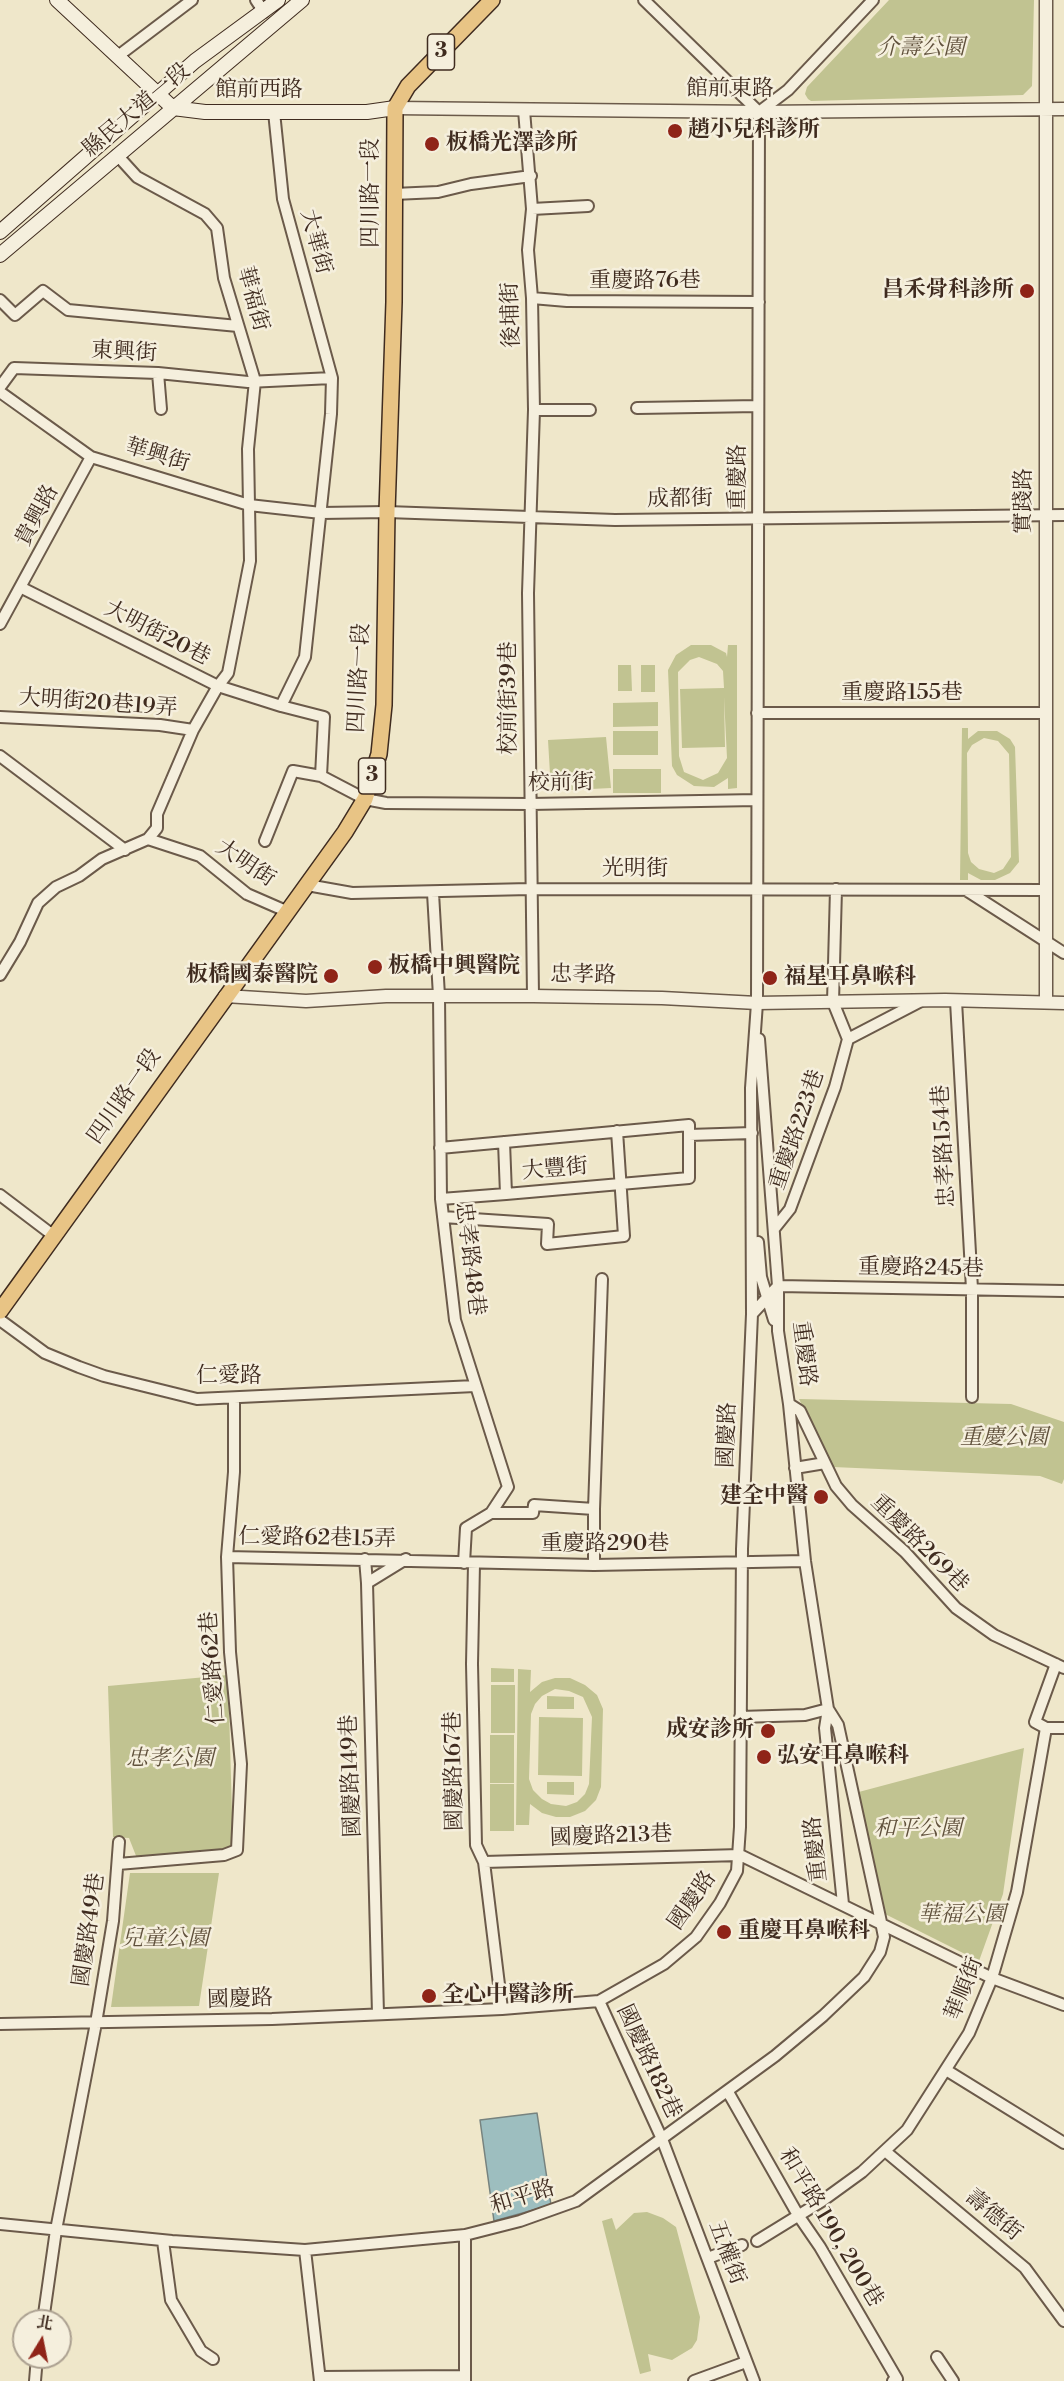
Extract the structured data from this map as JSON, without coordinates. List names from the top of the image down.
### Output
{
  "streets": {
    "main road": [
      "3",
      "館前西路",
      "縣民大道一段",
      "四川路一段"
    ],
    "street": [
      "館前東路",
      "大華街",
      "重慶路76巷",
      "華福街",
      "後埔街",
      "東興街",
      "華興街",
      "重慶路",
      "成都街",
      "實踐路",
      "貴興路",
      "大明街20巷",
      "重慶路155巷",
      "校前街39巷",
      "大明街20巷19弄",
      "校前街",
      "大明街",
      "光明街",
      "忠孝路",
      "重慶路223巷",
      "忠孝路154巷",
      "大豐街",
      "忠孝路48巷",
      "重慶路245巷",
      "仁愛路",
      "國慶路",
      "仁愛路62巷15弄",
      "重慶路269巷",
      "重慶路290巷",
      "仁愛路62巷",
      "國慶路167巷",
      "國慶路149巷",
      "國慶路213巷",
      "國慶路49巷",
      "華順街",
      "國慶路182巷",
      "和平路",
      "壽德街",
      "和平路 190, 200巷",
      "五權街"
    ]
  },
  "crossings": [
    ["3", "館前東路"],
    ["3", "館前西路"],
    ["3", "四川路一段"],
    ["館前東路", "館前西路"],
    ["館前東路", "四川路一段"],
    ["館前東路", "後埔街"],
    ["館前東路", "重慶路"],
    ["館前東路", "實踐路"],
    ["館前西路", "縣民大道一段"],
    ["館前西路", "四川路一段"],
    ["館前西路", "大華街"],
    ["縣民大道一段", "華福街"],
    ["四川路一段", "成都街"],
    ["四川路一段", "校前街"],
    ["四川路一段", "大明街"],
    ["四川路一段", "光明街"],
    ["四川路一段", "忠孝路"],
    ["大華街", "華興街"],
    ["重慶路76巷", "後埔街"],
    ["重慶路76巷", "重慶路"],
    ["華福街", "東興街"],
    ["華福街", "華興街"],
    ["華福街", "大明街20巷"],
    ["後埔街", "成都街"],
    ["後埔街", "校前街39巷"],
    ["華興街", "貴興路"],
    ["重慶路", "成都街"],
    ["重慶路", "重慶路155巷"],
    ["重慶路", "校前街"],
    ["重慶路", "光明街"],
    ["重慶路", "忠孝路"],
    ["重慶路", "重慶路223巷"],
    ["重慶路", "大豐街"],
    ["重慶路", "重慶路245巷"],
    ["重慶路", "國慶路"],
    ["重慶路", "重慶路269巷"],
    ["重慶路", "重慶路290巷"],
    ["重慶路", "和平路"],
    ["成都街", "實踐路"],
    ["成都街", "校前街39巷"],
    ["實踐路", "重慶路155巷"],
    ["實踐路", "光明街"],
    ["實踐路", "忠孝路"],
    ["貴興路", "大明街20巷"],
    ["大明街20巷", "大明街20巷19弄"],
    ["大明街20巷", "大明街"],
    ["校前街39巷", "校前街"],
    ["校前街39巷", "光明街"],
    ["校前街39巷", "忠孝路"],
    ["光明街", "忠孝路48巷"],
    ["忠孝路", "忠孝路154巷"],
    ["忠孝路", "忠孝路48巷"],
    ["忠孝路154巷", "重慶路245巷"],
    ["大豐街", "忠孝路48巷"],
    ["忠孝路48巷", "仁愛路"],
    ["忠孝路48巷", "國慶路167巷"],
    ["仁愛路", "仁愛路62巷"],
    ["國慶路", "重慶路290巷"],
    ["國慶路", "國慶路167巷"],
    ["國慶路", "國慶路149巷"],
    ["國慶路", "國慶路213巷"],
    ["國慶路", "國慶路49巷"],
    ["國慶路", "國慶路182巷"],
    ["仁愛路62巷15弄", "重慶路290巷"],
    ["仁愛路62巷15弄", "仁愛路62巷"],
    ["仁愛路62巷15弄", "國慶路149巷"],
    ["重慶路290巷", "國慶路167巷"],
    ["仁愛路62巷", "國慶路49巷"],
    ["國慶路167巷", "國慶路213巷"],
    ["華順街", "壽德街"],
    ["華順街", "和平路 190, 200巷"],
    ["國慶路182巷", "和平路"],
    ["國慶路182巷", "五權街"],
    ["和平路", "和平路 190, 200巷"],
    ["和平路", "五權街"]
  ],
  "parks": [
    "介壽公園",
    "重慶公園",
    "忠孝公園",
    "和平公園",
    "華福公園",
    "兒童公園"
  ],
  "places": [
    "趙小兒科診所",
    "板橋光澤診所",
    "昌禾骨科診所",
    "板橋中興醫院",
    "板橋國泰醫院",
    "福星耳鼻喉科",
    "建全中醫",
    "成安診所",
    "弘安耳鼻喉科",
    "重慶耳鼻喉科",
    "全心中醫診所"
  ],
  "north": "top"
}
